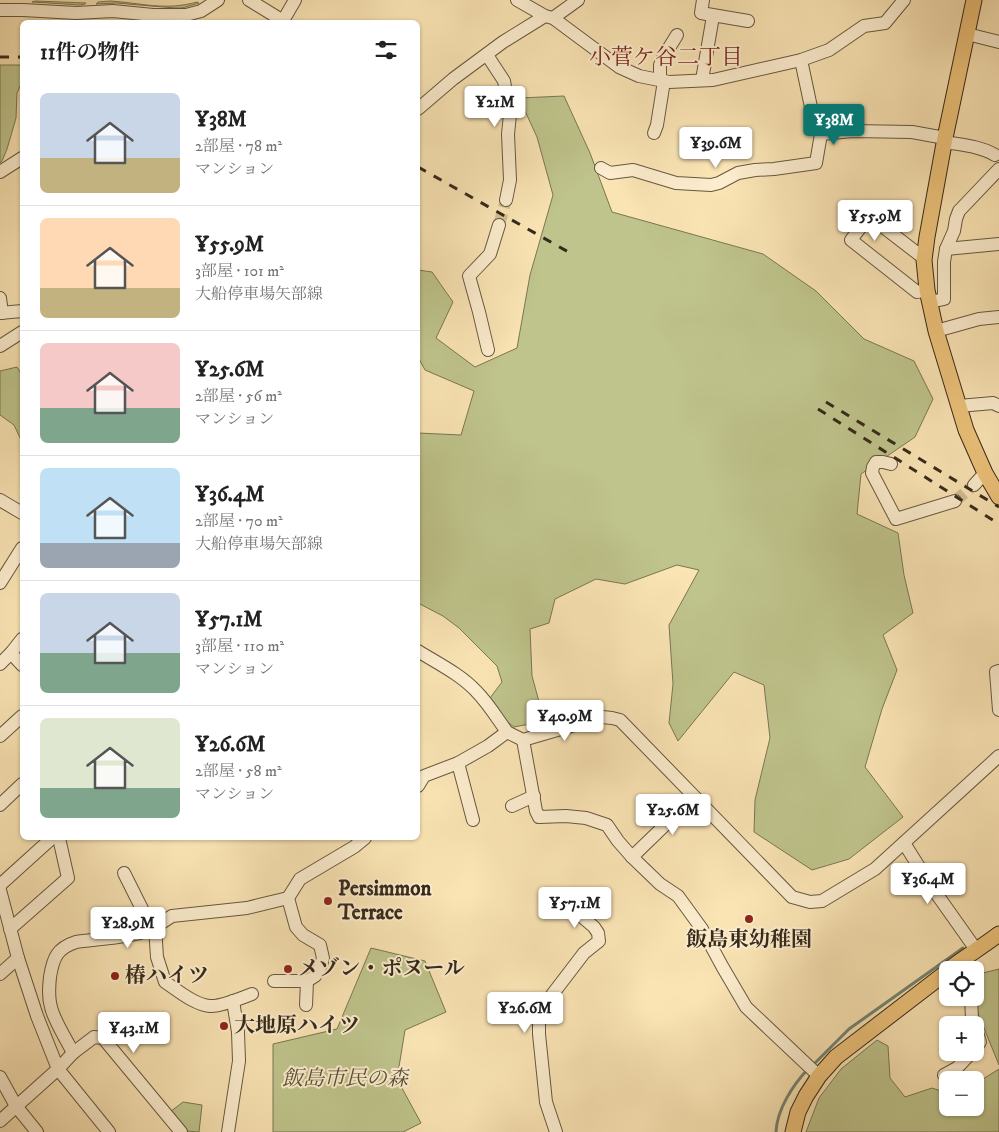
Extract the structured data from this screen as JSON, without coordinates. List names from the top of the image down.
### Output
{
  "districts": ["小菅ケ谷二丁目"],
  "parks": ["飯島市民の森"],
  "places": [
    "Persimmon Terrace",
    "飯島東幼稚園",
    "メゾン・ポヌール",
    "椿ハイツ",
    "大地原ハイツ"
  ],
  "page": {
    "heading": "11件の物件",
    "list": [
      {
        "name": "¥38M",
        "note": "2部屋 · 78 m² · マンション"
      },
      {
        "name": "¥55.9M",
        "note": "3部屋 · 101 m² · 大船停車場矢部線"
      },
      {
        "name": "¥25.6M",
        "note": "2部屋 · 56 m² · マンション"
      },
      {
        "name": "¥36.4M",
        "note": "2部屋 · 70 m² · 大船停車場矢部線"
      },
      {
        "name": "¥57.1M",
        "note": "3部屋 · 110 m² · マンション"
      },
      {
        "name": "¥26.6M",
        "note": "2部屋 · 58 m² · マンション"
      }
    ],
    "price": [
      "¥21M",
      "¥38M",
      "¥39.6M",
      "¥55.9M",
      "¥40.9M",
      "¥25.6M",
      "¥36.4M",
      "¥57.1M",
      "¥28.9M",
      "¥26.6M",
      "¥43.1M"
    ],
    "map_buttons": ["+", "−"]
  }
}
